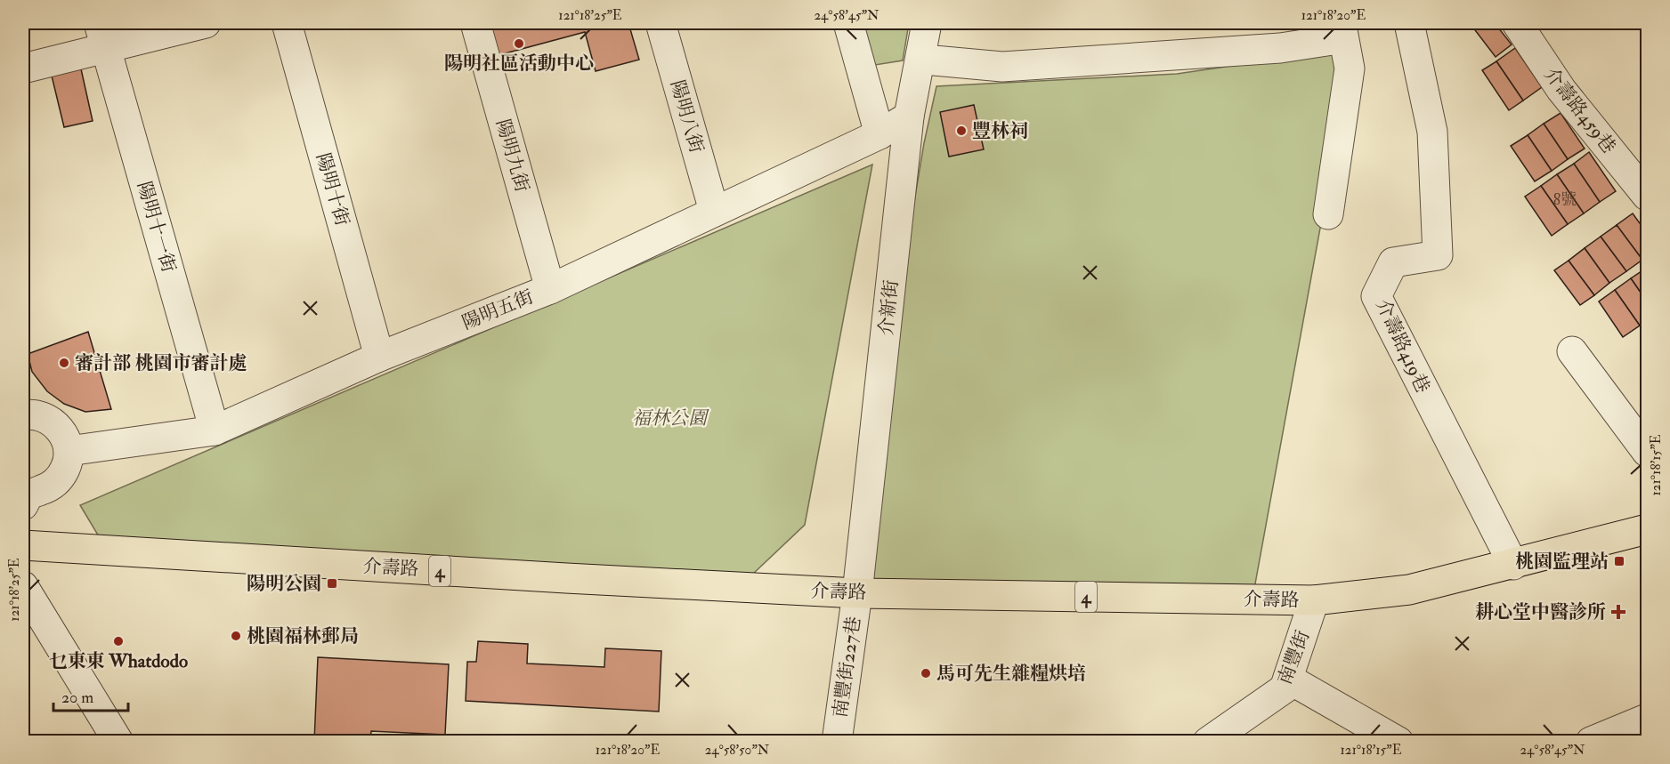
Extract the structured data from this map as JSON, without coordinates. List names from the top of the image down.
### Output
{
  "streets": {
    "main road": ["介壽路", "4"],
    "street": [
      "介壽路459巷",
      "陽明八街",
      "陽明九街",
      "陽明十街",
      "陽明十一街",
      "介新街",
      "陽明五街",
      "介壽路419巷",
      "南豐街",
      "南豐街227巷"
    ]
  },
  "crossings": [
    ["陽明八街", "陽明五街"],
    ["陽明九街", "陽明五街"],
    ["陽明十街", "陽明五街"],
    ["陽明十一街", "陽明五街"],
    ["介新街", "陽明五街"],
    ["介新街", "介壽路"],
    ["介新街", "南豐街227巷"],
    ["介壽路419巷", "介壽路"],
    ["介壽路", "南豐街"],
    ["介壽路", "南豐街227巷"]
  ],
  "parks": ["福林公園"],
  "places": {
    "other": [
      "陽明社區活動中心",
      "豐林祠",
      "審計部 桃園市審計處",
      "桃園福林郵局",
      "乜東東 Whatdodo",
      "馬可先生雜糧烘培"
    ],
    "transit": ["桃園監理站", "陽明公園"],
    "health": ["耕心堂中醫診所"]
  },
  "house_numbers": ["8號"],
  "scale_bar": "20 m",
  "coordinates": [
    "121°18'25\"E",
    "24°58'45\"N",
    "121°18'20\"E",
    "121°18'15\"E",
    "24°58'50\"N"
  ]
}
